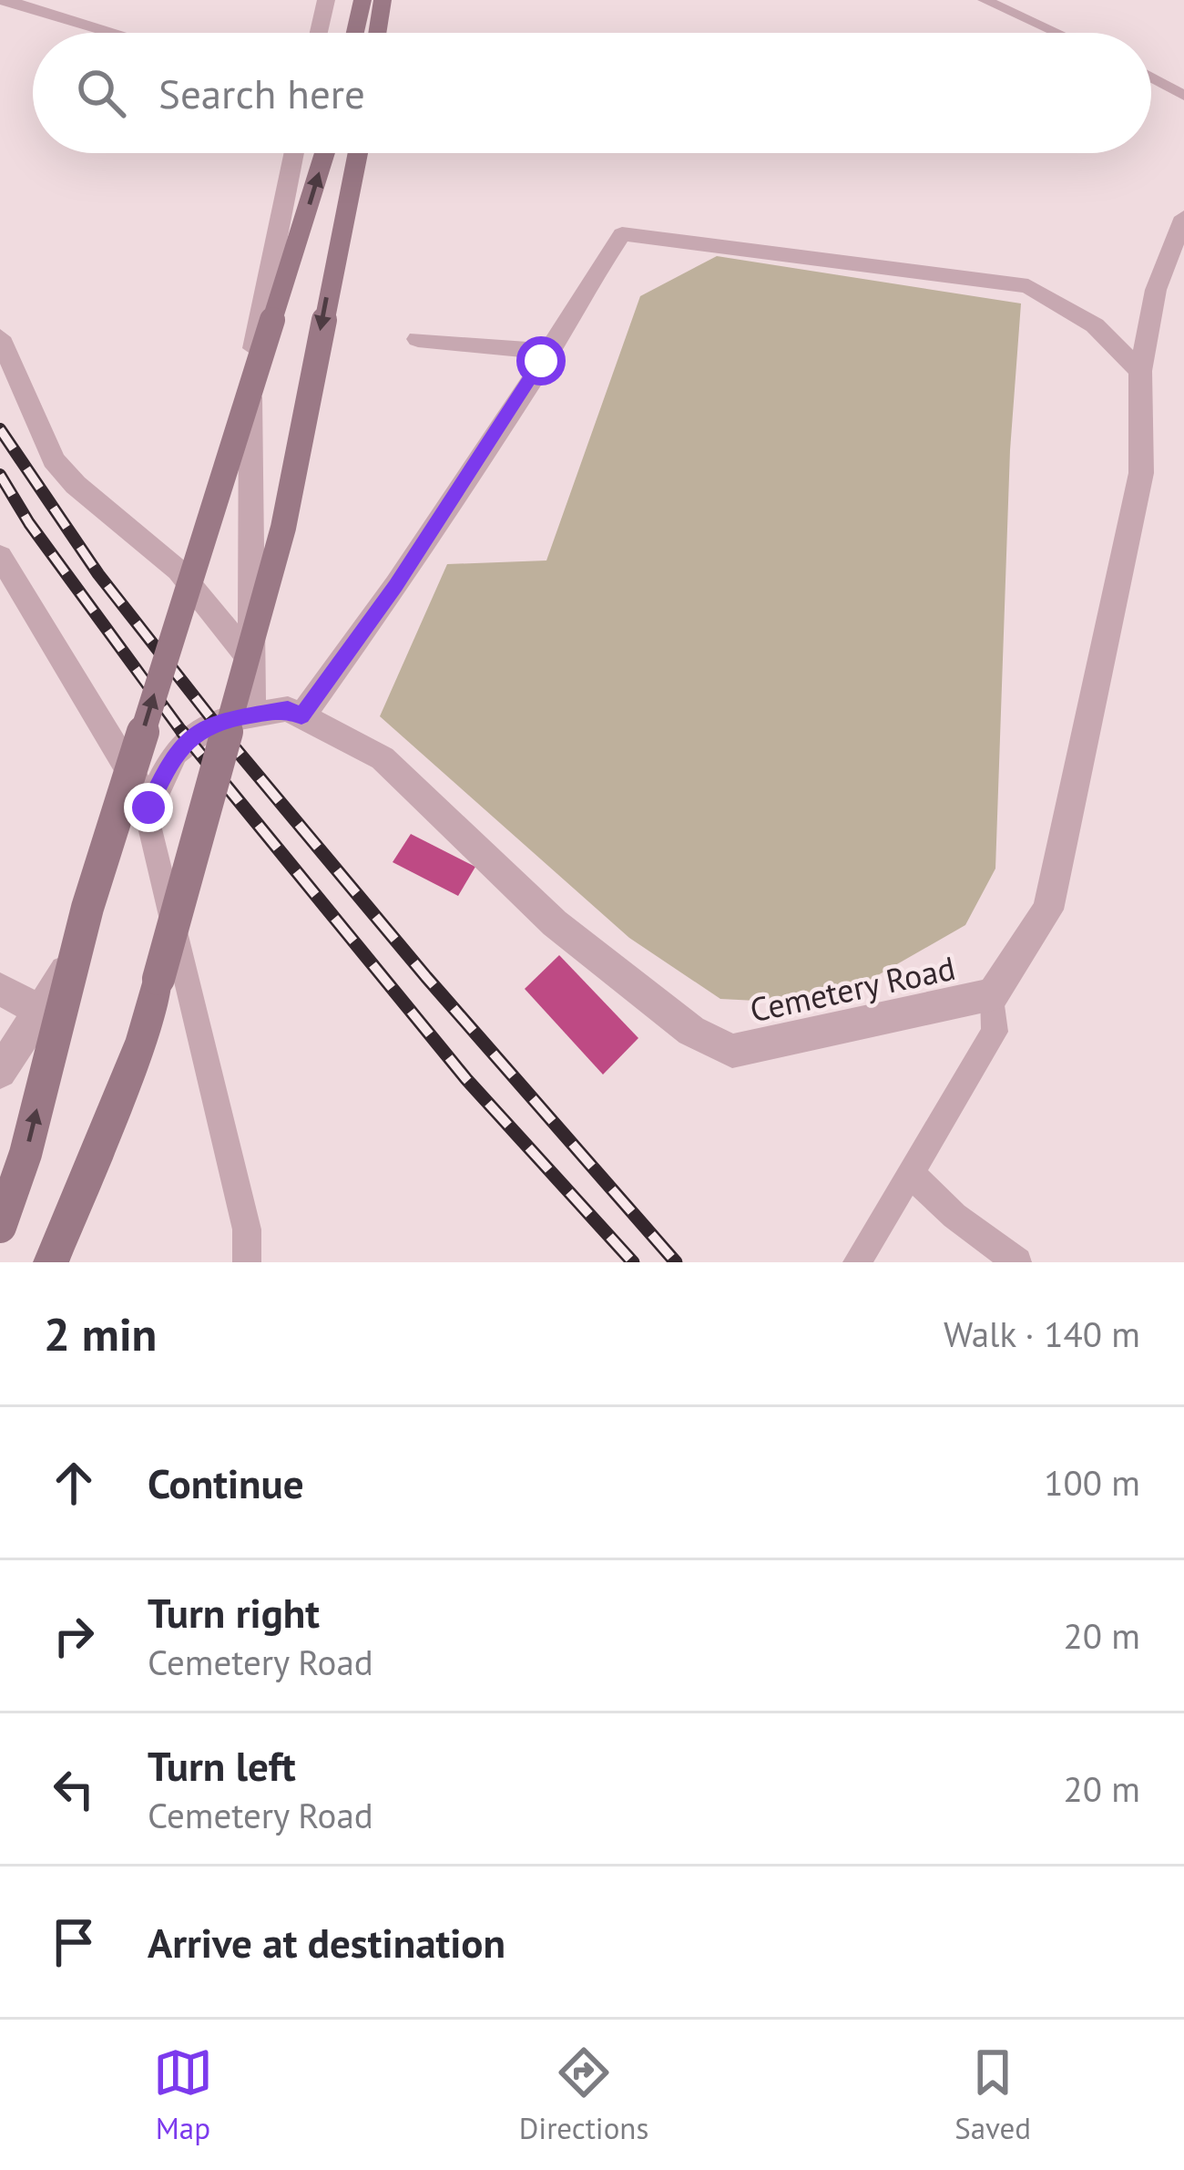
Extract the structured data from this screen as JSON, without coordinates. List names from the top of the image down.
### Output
{
  "streets": {
    "street": ["Cemetery Road"]
  },
  "page": {
    "search": "Search here",
    "heading": ["2 min", "Walk · 140 m"],
    "list": [
      ["Continue", "100 m"],
      ["Turn right", "Cemetery Road", "20 m"],
      ["Turn left", "Cemetery Road", "20 m"],
      "Arrive at destination"
    ],
    "nav": ["Map", "Directions", "Saved"]
  }
}
